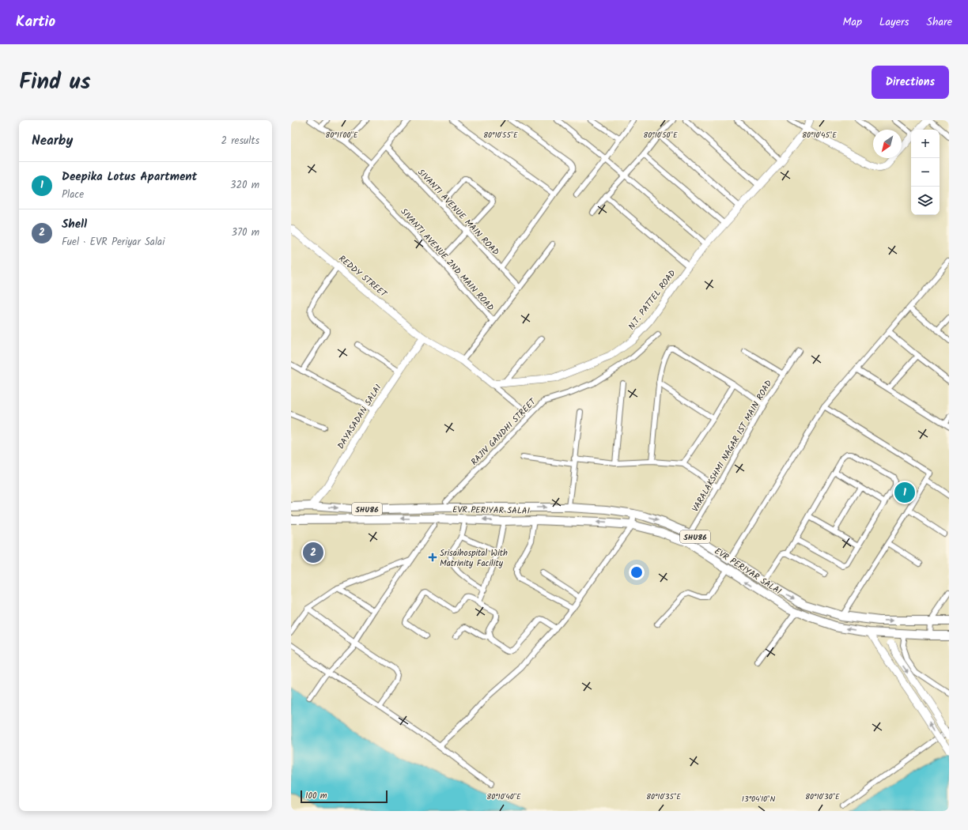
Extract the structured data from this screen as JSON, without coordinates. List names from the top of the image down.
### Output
{
  "streets": {
    "main road": ["SHU86", "EVR PERIYAR SALAI"],
    "street": [
      "SIVANTI AVENUE MAIN ROAD",
      "SIVANTI AVENUE 2ND MAIN ROAD",
      "REDDY STREET",
      "N.T. PATTEL ROAD",
      "DAYASADAN SALAI",
      "RAJIV GANDHI STREET",
      "VARALAKSHMI NAGAR 1ST MAIN ROAD"
    ]
  },
  "crossings": [
    ["SIVANTI AVENUE MAIN ROAD", "SIVANTI AVENUE 2ND MAIN ROAD"],
    ["REDDY STREET", "DAYASADAN SALAI"],
    ["DAYASADAN SALAI", "EVR PERIYAR SALAI"],
    ["VARALAKSHMI NAGAR 1ST MAIN ROAD", "EVR PERIYAR SALAI"]
  ],
  "places": {
    "health": ["Srisaihospital With Matrinity Facility"]
  },
  "scale_bar": "100 m",
  "north": "bottom left",
  "page": {
    "header": "Kartio",
    "nav": ["Map", "Layers", "Share"],
    "title": "Find us",
    "buttons": "Directions",
    "heading": ["Nearby", "2 results"],
    "map_buttons": ["+", "−"],
    "list": [
      {
        "mark": "1",
        "name": "Deepika Lotus Apartment",
        "note": "Place",
        "value": "320 m"
      },
      {
        "mark": "2",
        "name": "Shell",
        "note": "Fuel · EVR Periyar Salai",
        "value": "370 m"
      }
    ],
    "pins": ["1", "2"],
    "scale": "100 m"
  },
  "coordinates": [
    "80°11'00\"E",
    "80°10'55\"E",
    "80°10'50\"E",
    "80°10'45\"E",
    "80°10'40\"E",
    "80°10'35\"E",
    "80°10'30\"E",
    "13°04'10\"N"
  ]
}
